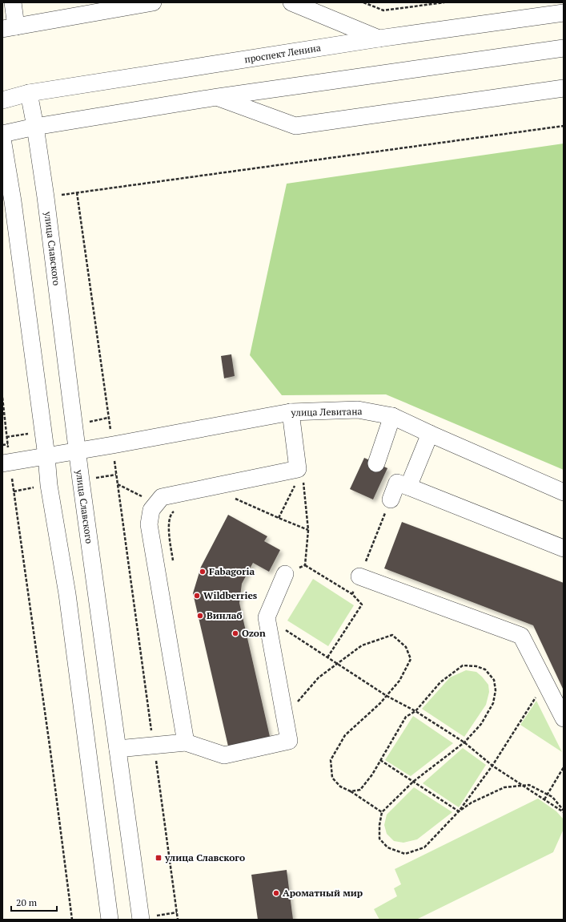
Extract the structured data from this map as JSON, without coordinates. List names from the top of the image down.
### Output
{
  "streets": {
    "street": ["проспект Ленина", "улица Славского", "улица Левитана"]
  },
  "crossings": [
    ["проспект Ленина", "улица Славского"],
    ["улица Славского", "улица Левитана"]
  ],
  "places": {
    "other": [
      "Fabagoria",
      "Wildberries",
      "Винлаб",
      "Ozon",
      "Ароматный мир"
    ],
    "transit": ["улица Славского"]
  },
  "scale_bar": "20 m"
}
